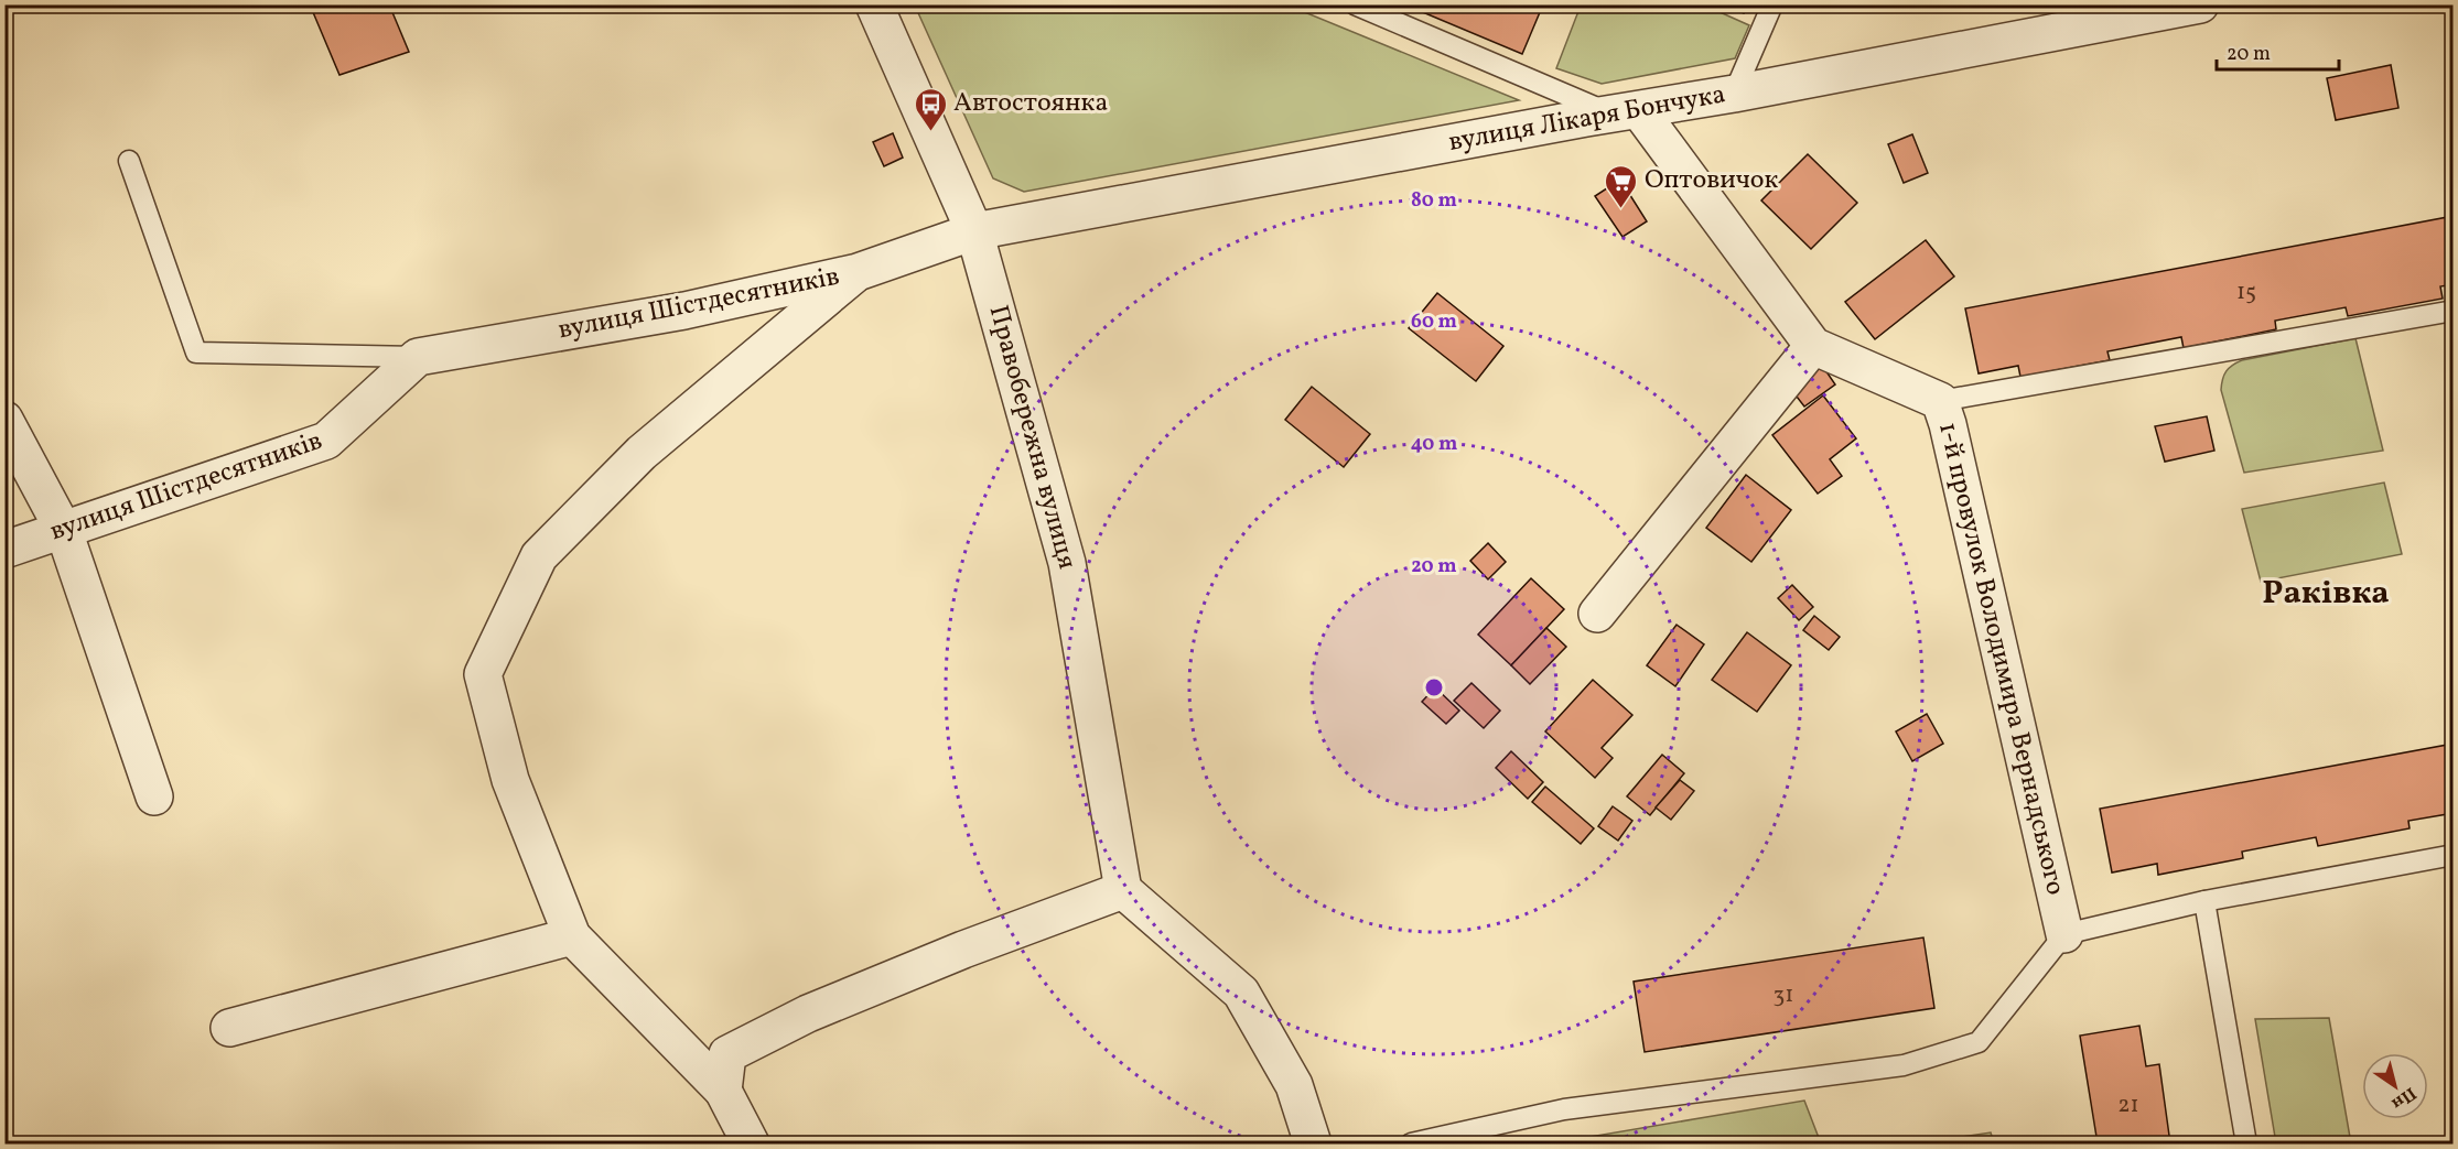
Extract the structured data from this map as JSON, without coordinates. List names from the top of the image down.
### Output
{
  "streets": {
    "street": [
      "вулиця Лікаря Бончука",
      "вулиця Шістдесятників",
      "Правобережна вулиця",
      "1-й провулок Володимира Вернадського"
    ]
  },
  "crossings": [
    ["вулиця Лікаря Бончука", "вулиця Шістдесятників"],
    ["вулиця Лікаря Бончука", "Правобережна вулиця"],
    ["вулиця Шістдесятників", "Правобережна вулиця"]
  ],
  "districts": ["Раківка"],
  "places": {
    "bus stop": ["Автостоянка"],
    "supermarket": ["Оптовичок"]
  },
  "house_numbers": ["15", "31", "21"],
  "scale_bar": "20 m",
  "north": "bottom right",
  "rings": [
    "80 m",
    "60 m",
    "40 m",
    "20 m"
  ]
}
